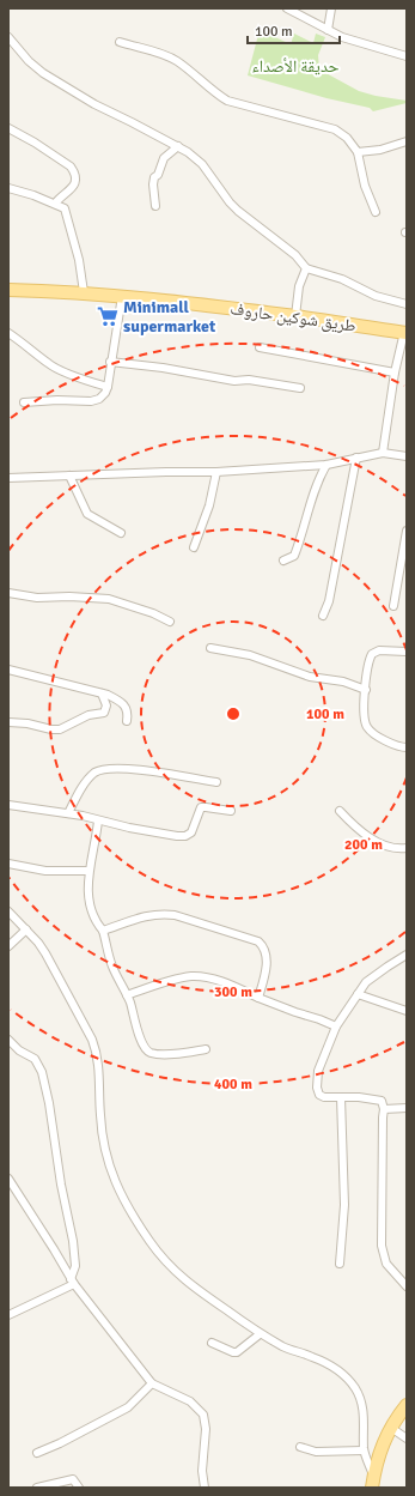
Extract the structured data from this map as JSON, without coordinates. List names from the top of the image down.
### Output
{
  "streets": {
    "main road": ["طريق شوكين حاروف"]
  },
  "parks": ["حديقة الأصداء"],
  "places": {
    "supermarket": ["Minimall supermarket"]
  },
  "scale_bar": "100 m",
  "rings": [
    "100 m",
    "200 m",
    "300 m",
    "400 m"
  ]
}
